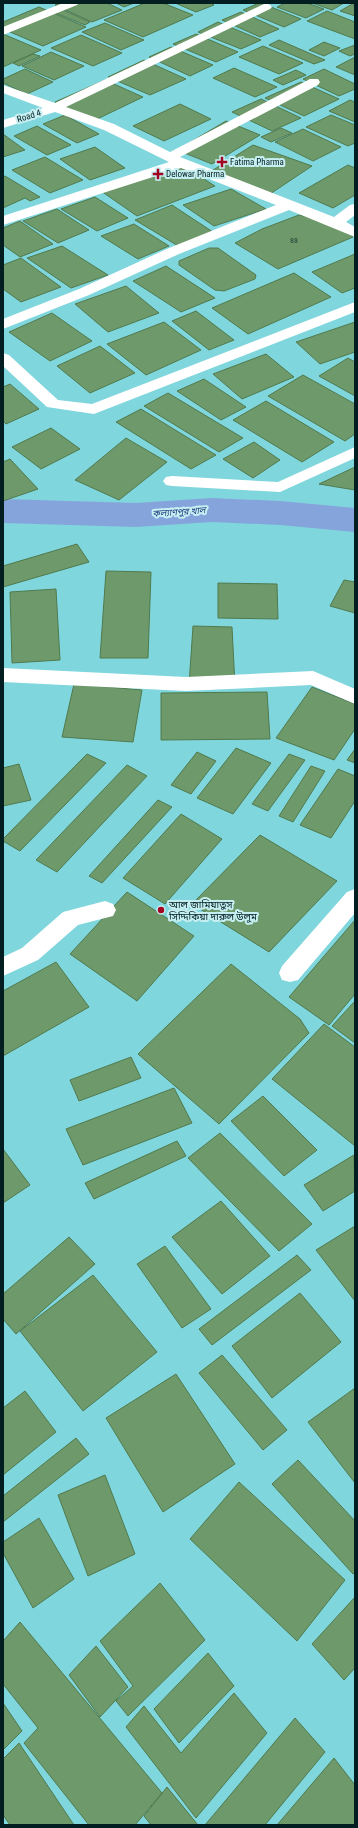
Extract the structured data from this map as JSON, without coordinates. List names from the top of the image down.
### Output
{
  "streets": {
    "street": ["Road 4"]
  },
  "water": ["কল্যাণপুর খাল"],
  "places": {
    "health": ["Fatima Pharma", "Delowar Pharma"],
    "other": ["আল জামিয়াতুস সিদ্দিকিয়া দারুল উলুম"]
  },
  "house_numbers": ["88"]
}
